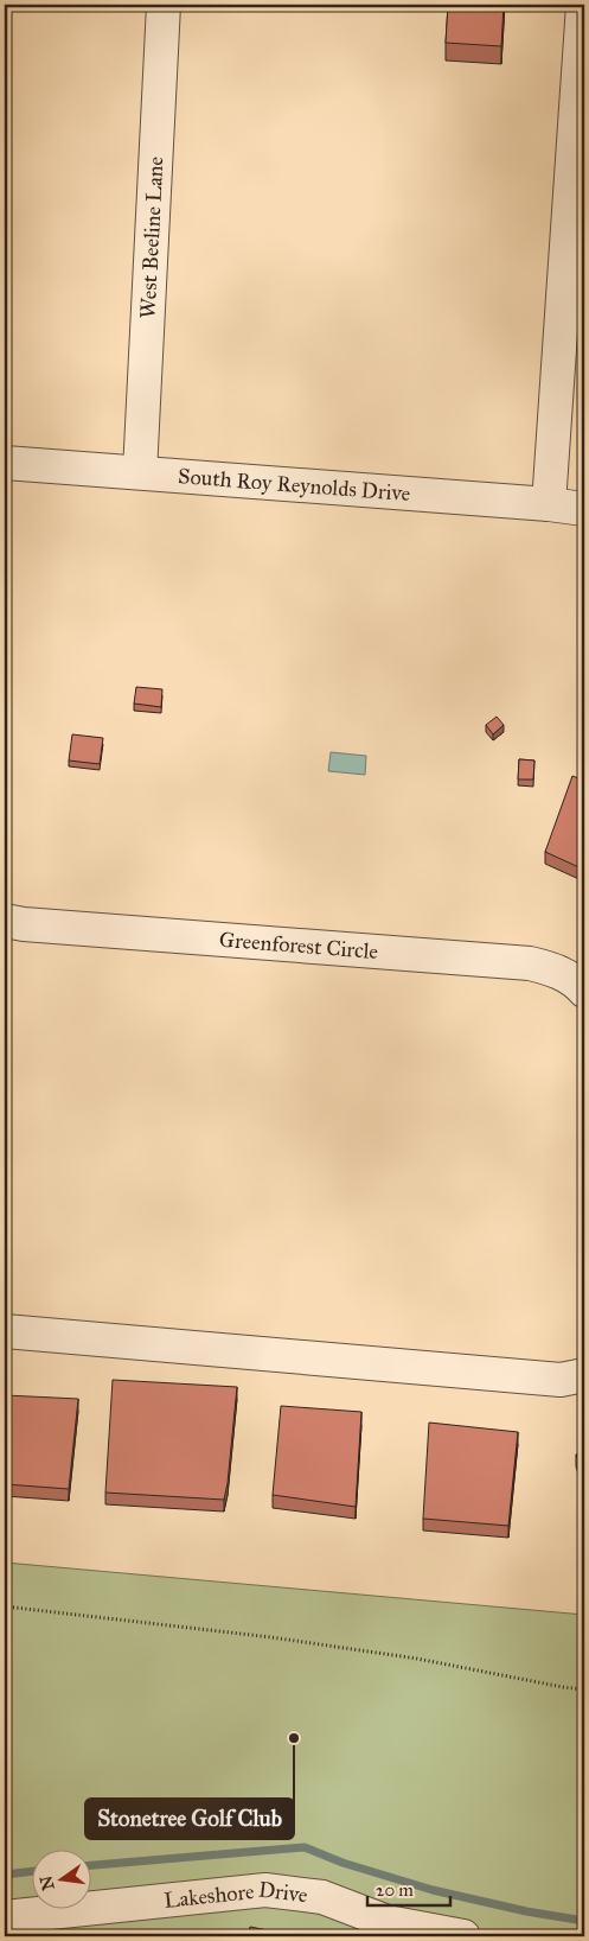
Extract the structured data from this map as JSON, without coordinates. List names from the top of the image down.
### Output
{
  "streets": {
    "street": [
      "West Beeline Lane",
      "South Roy Reynolds Drive",
      "Greenforest Circle",
      "Lakeshore Drive"
    ]
  },
  "crossings": [
    ["West Beeline Lane", "South Roy Reynolds Drive"]
  ],
  "places": ["Stonetree Golf Club"],
  "scale_bar": "20 m",
  "north": "left"
}
